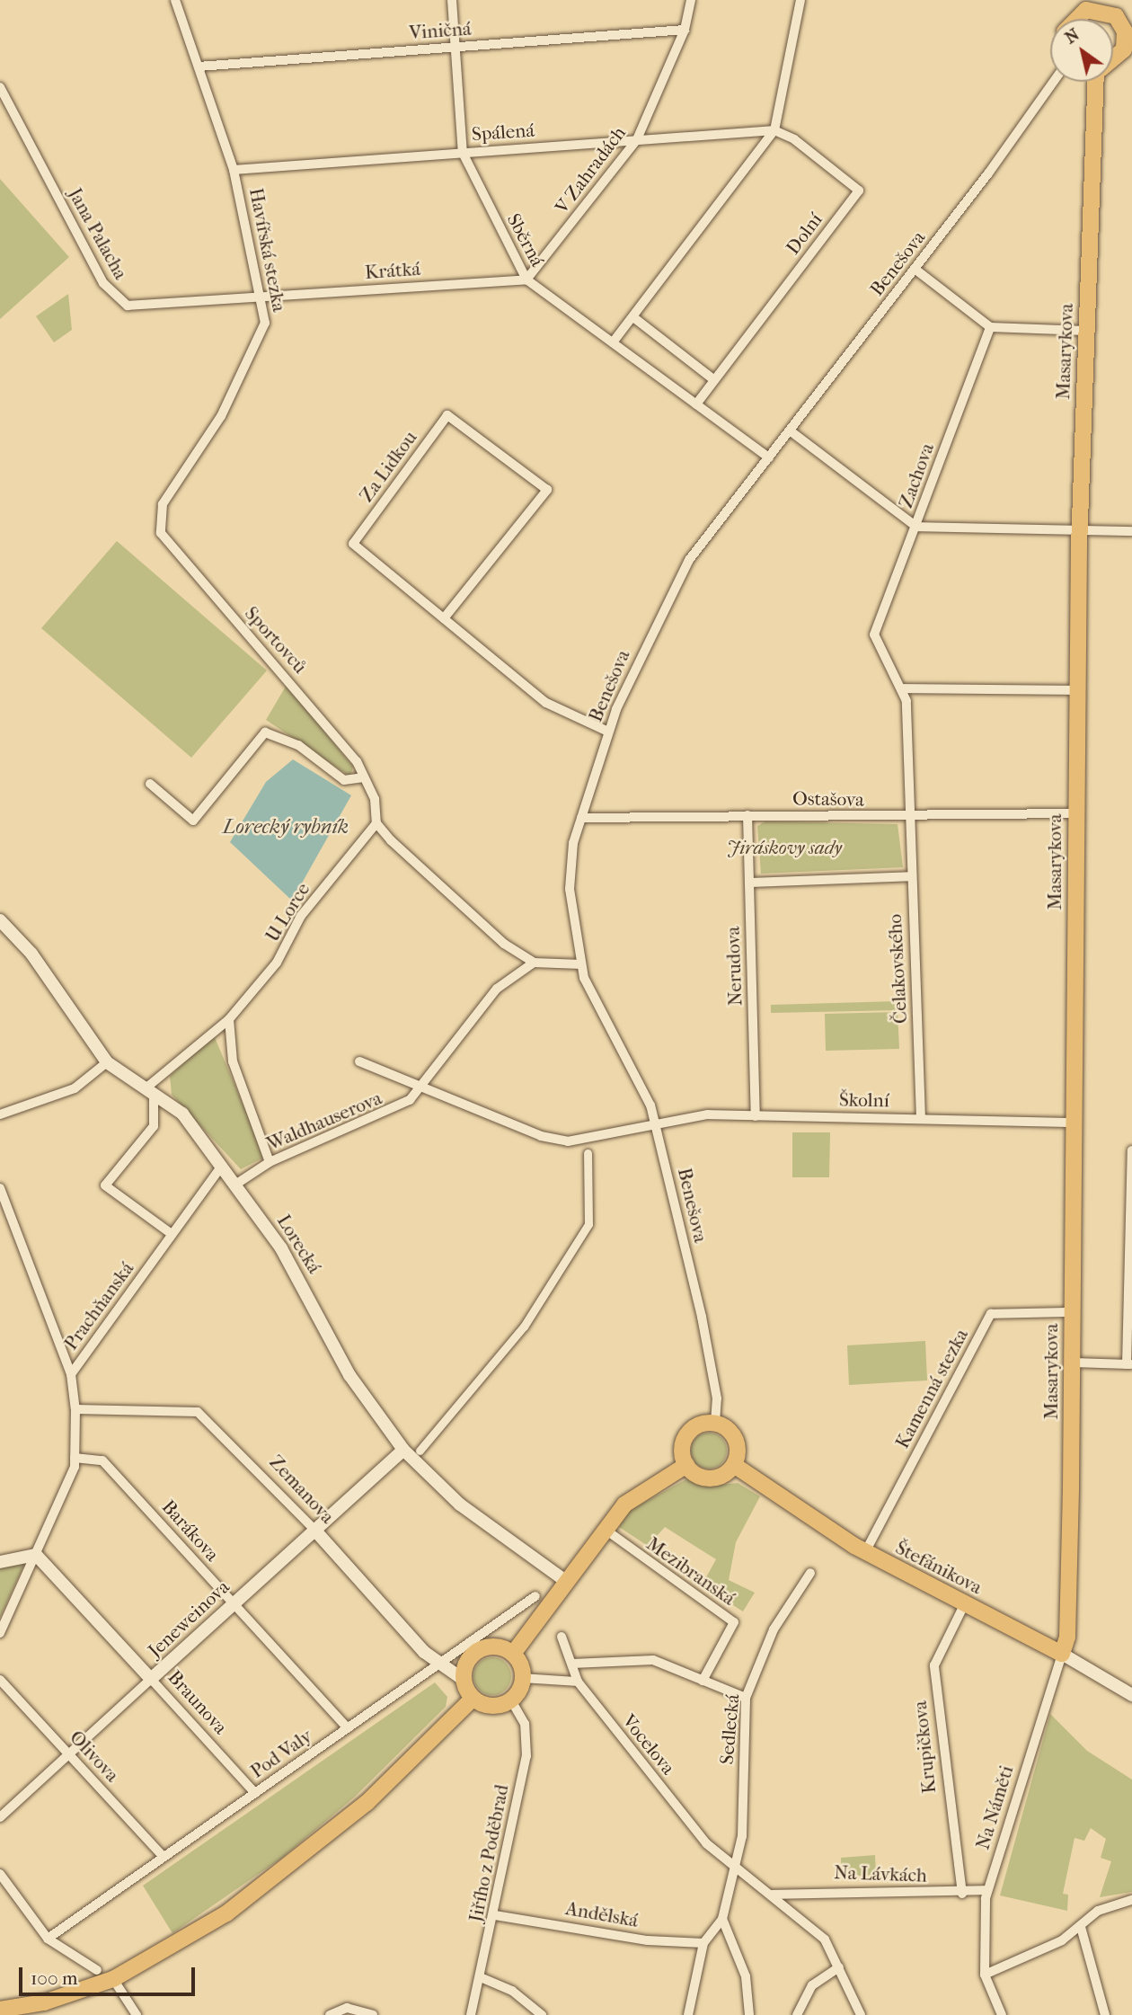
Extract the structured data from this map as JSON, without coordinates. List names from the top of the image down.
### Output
{
  "streets": {
    "main road": ["Masarykova", "Štefánikova"],
    "street": [
      "Viničná",
      "Spálená",
      "V Zahradách",
      "Jana Palacha",
      "Dolní",
      "Sběrná",
      "Havířská stezka",
      "Benešova",
      "Krátká",
      "Za Lidkou",
      "Zachova",
      "Sportovců",
      "Ostašova",
      "U Lorce",
      "Nerudova",
      "Čelakovského",
      "Školní",
      "Waldhauserova",
      "Lorecká",
      "Prachňanská",
      "Kamenná stezka",
      "Zemanova",
      "Barákova",
      "Mezibranská",
      "Jeneweinova",
      "Braunova",
      "Sedlecká",
      "Vocelova",
      "Krupičkova",
      "Pod Valy",
      "Olivova",
      "Na Náměti",
      "Jiřího z Poděbrad",
      "Na Lávkách",
      "Andělská"
    ]
  },
  "crossings": [
    ["Viničná", "V Zahradách"],
    ["Viničná", "Sběrná"],
    ["Viničná", "Havířská stezka"],
    ["Spálená", "V Zahradách"],
    ["Spálená", "Dolní"],
    ["Spálená", "Sběrná"],
    ["Spálená", "Havířská stezka"],
    ["V Zahradách", "Sběrná"],
    ["V Zahradách", "Krátká"],
    ["Jana Palacha", "Havířská stezka"],
    ["Jana Palacha", "Krátká"],
    ["Dolní", "Sběrná"],
    ["Sběrná", "Benešova"],
    ["Sběrná", "Krátká"],
    ["Havířská stezka", "Krátká"],
    ["Havířská stezka", "Sportovců"],
    ["Benešova", "Za Lidkou"],
    ["Benešova", "Ostašova"],
    ["Benešova", "Školní"],
    ["Benešova", "Waldhauserova"],
    ["Benešova", "Štefánikova"],
    ["Masarykova", "Ostašova"],
    ["Masarykova", "Školní"],
    ["Masarykova", "Kamenná stezka"],
    ["Masarykova", "Štefánikova"],
    ["Masarykova", "Na Náměti"],
    ["Zachova", "Čelakovského"],
    ["Sportovců", "U Lorce"],
    ["Ostašova", "Nerudova"],
    ["Ostašova", "Čelakovského"],
    ["U Lorce", "Lorecká"],
    ["Nerudova", "Školní"],
    ["Čelakovského", "Školní"],
    ["Školní", "Waldhauserova"],
    ["Waldhauserova", "Lorecká"],
    ["Lorecká", "Prachňanská"],
    ["Lorecká", "Jeneweinova"],
    ["Prachňanská", "Zemanova"],
    ["Prachňanská", "Barákova"],
    ["Prachňanská", "Braunova"],
    ["Kamenná stezka", "Štefánikova"],
    ["Zemanova", "Jeneweinova"],
    ["Zemanova", "Pod Valy"],
    ["Zemanova", "Jiřího z Poděbrad"],
    ["Barákova", "Jeneweinova"],
    ["Barákova", "Pod Valy"],
    ["Štefánikova", "Krupičkova"],
    ["Štefánikova", "Na Náměti"],
    ["Jeneweinova", "Braunova"],
    ["Jeneweinova", "Olivova"],
    ["Braunova", "Pod Valy"],
    ["Sedlecká", "Vocelova"],
    ["Vocelova", "Na Lávkách"],
    ["Krupičkova", "Na Lávkách"],
    ["Pod Valy", "Olivova"],
    ["Na Náměti", "Na Lávkách"],
    ["Jiřího z Poděbrad", "Andělská"]
  ],
  "water": ["Lorecký rybník"],
  "parks": ["Jiráskovy sady"],
  "scale_bar": "100 m",
  "north": "top left"
}
